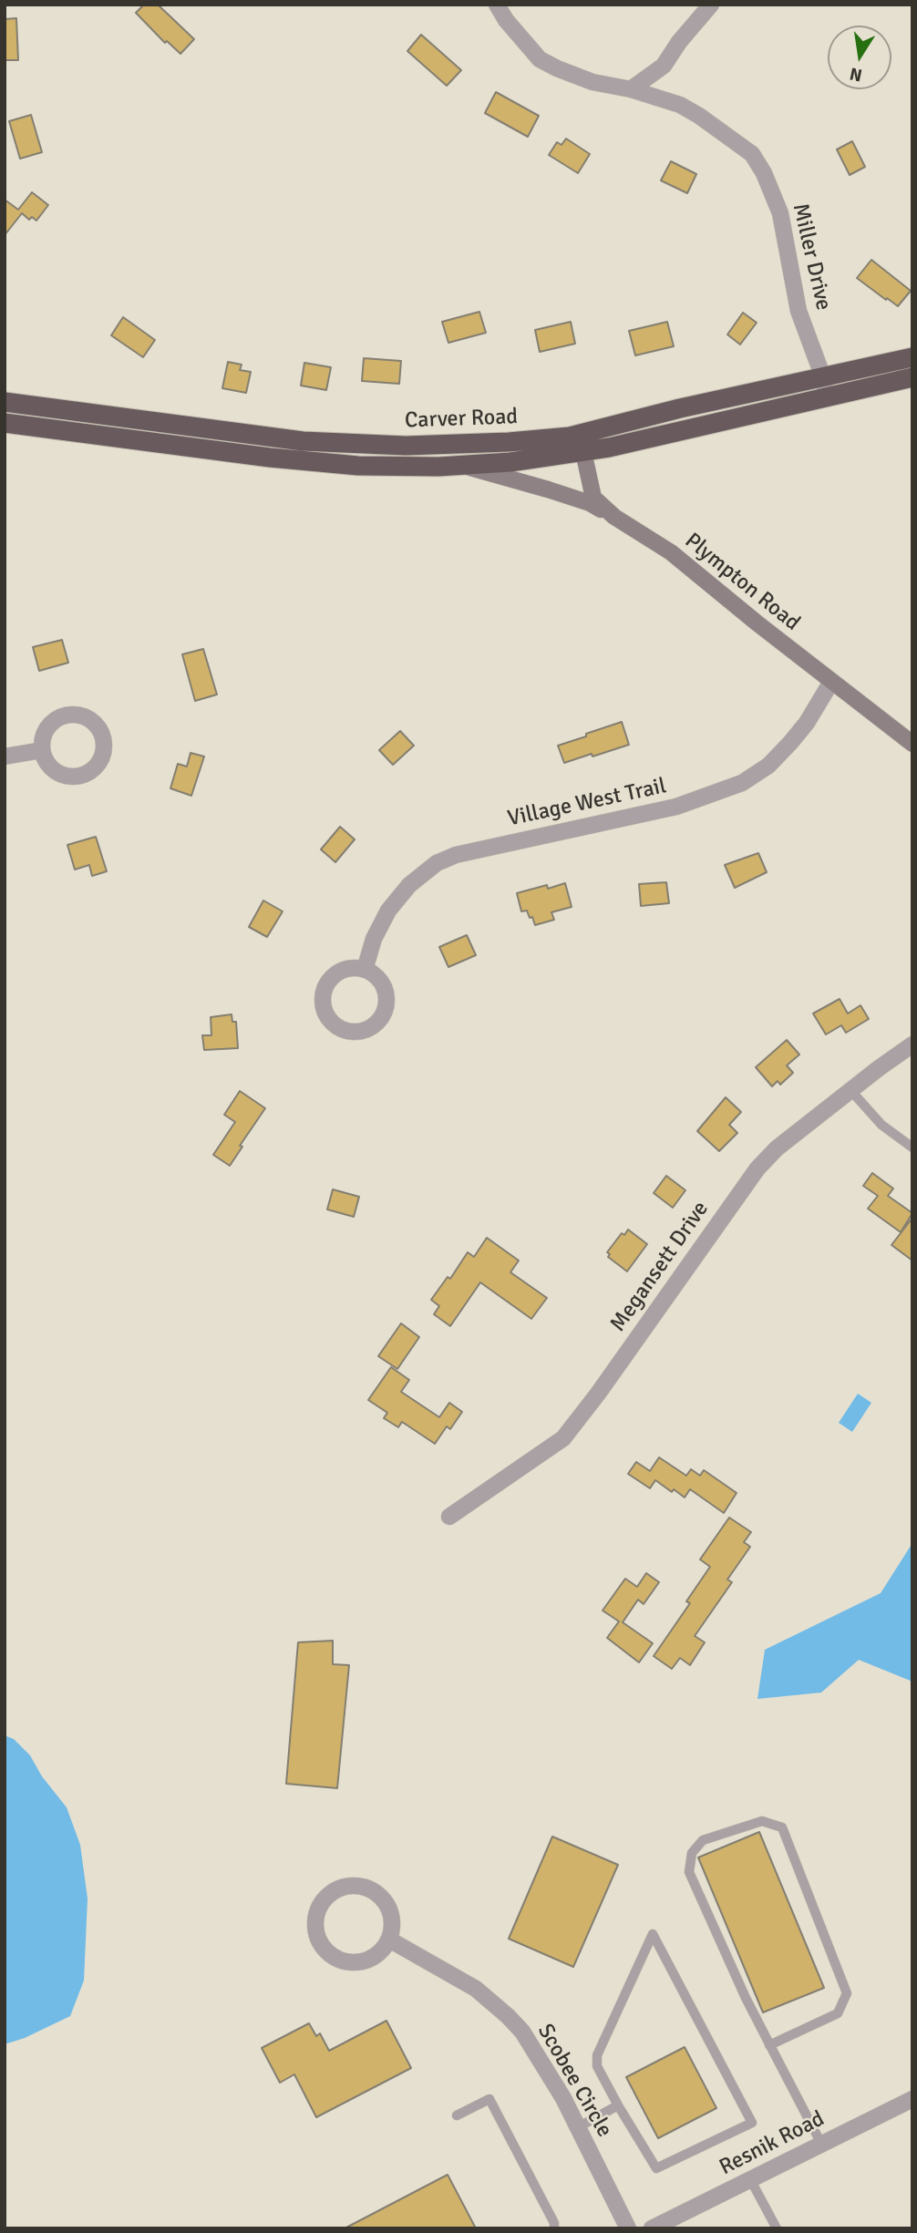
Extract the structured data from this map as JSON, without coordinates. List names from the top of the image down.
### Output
{
  "streets": {
    "highway": ["Carver Road"],
    "main road": ["Plympton Road"],
    "street": [
      "Miller Drive",
      "Village West Trail",
      "Megansett Drive",
      "Scobee Circle",
      "Resnik Road"
    ]
  },
  "crossings": [
    ["Miller Drive", "Carver Road"],
    ["Carver Road", "Plympton Road"],
    ["Plympton Road", "Village West Trail"]
  ],
  "north": "bottom"
}
